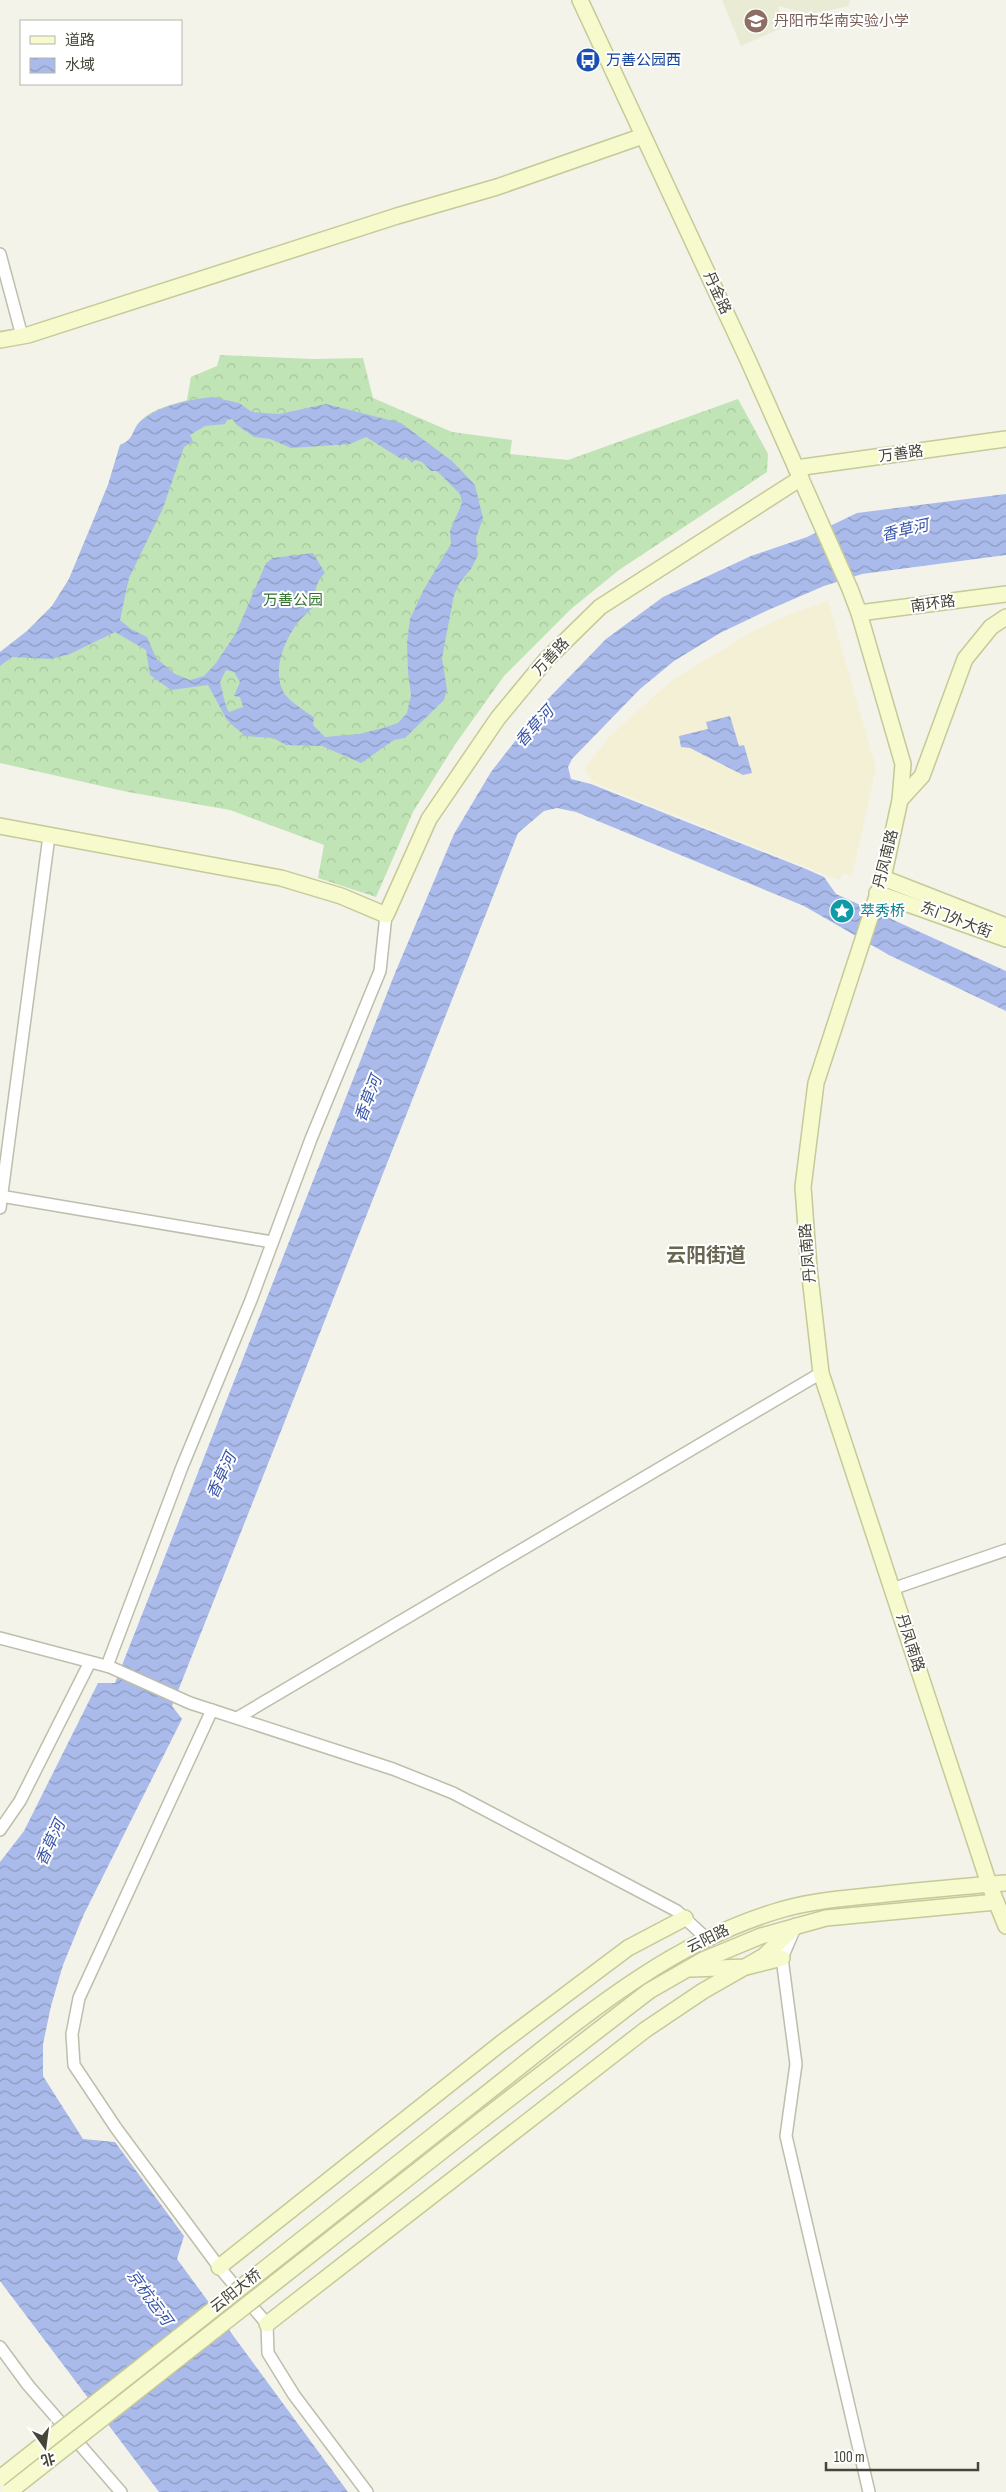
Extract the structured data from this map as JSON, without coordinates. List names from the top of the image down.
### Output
{
  "streets": {
    "street": [
      "丹金路",
      "万善路",
      "南环路",
      "丹凤南路",
      "东门外大街",
      "云阳路",
      "云阳大桥"
    ]
  },
  "crossings": [
    ["丹金路", "万善路"],
    ["丹金路", "南环路"],
    ["丹金路", "丹凤南路"],
    ["南环路", "丹凤南路"],
    ["丹凤南路", "东门外大街"],
    ["丹凤南路", "云阳路"],
    ["云阳路", "云阳大桥"]
  ],
  "districts": ["云阳街道"],
  "water": ["香草河", "京杭运河"],
  "parks": ["万善公园"],
  "places": {
    "school or university": ["丹阳市华南实验小学"],
    "bus stop": ["万善公园西"],
    "place": ["萃秀桥"]
  },
  "legend": ["道路", "水域"],
  "scale_bar": "100 m",
  "north": "bottom"
}
